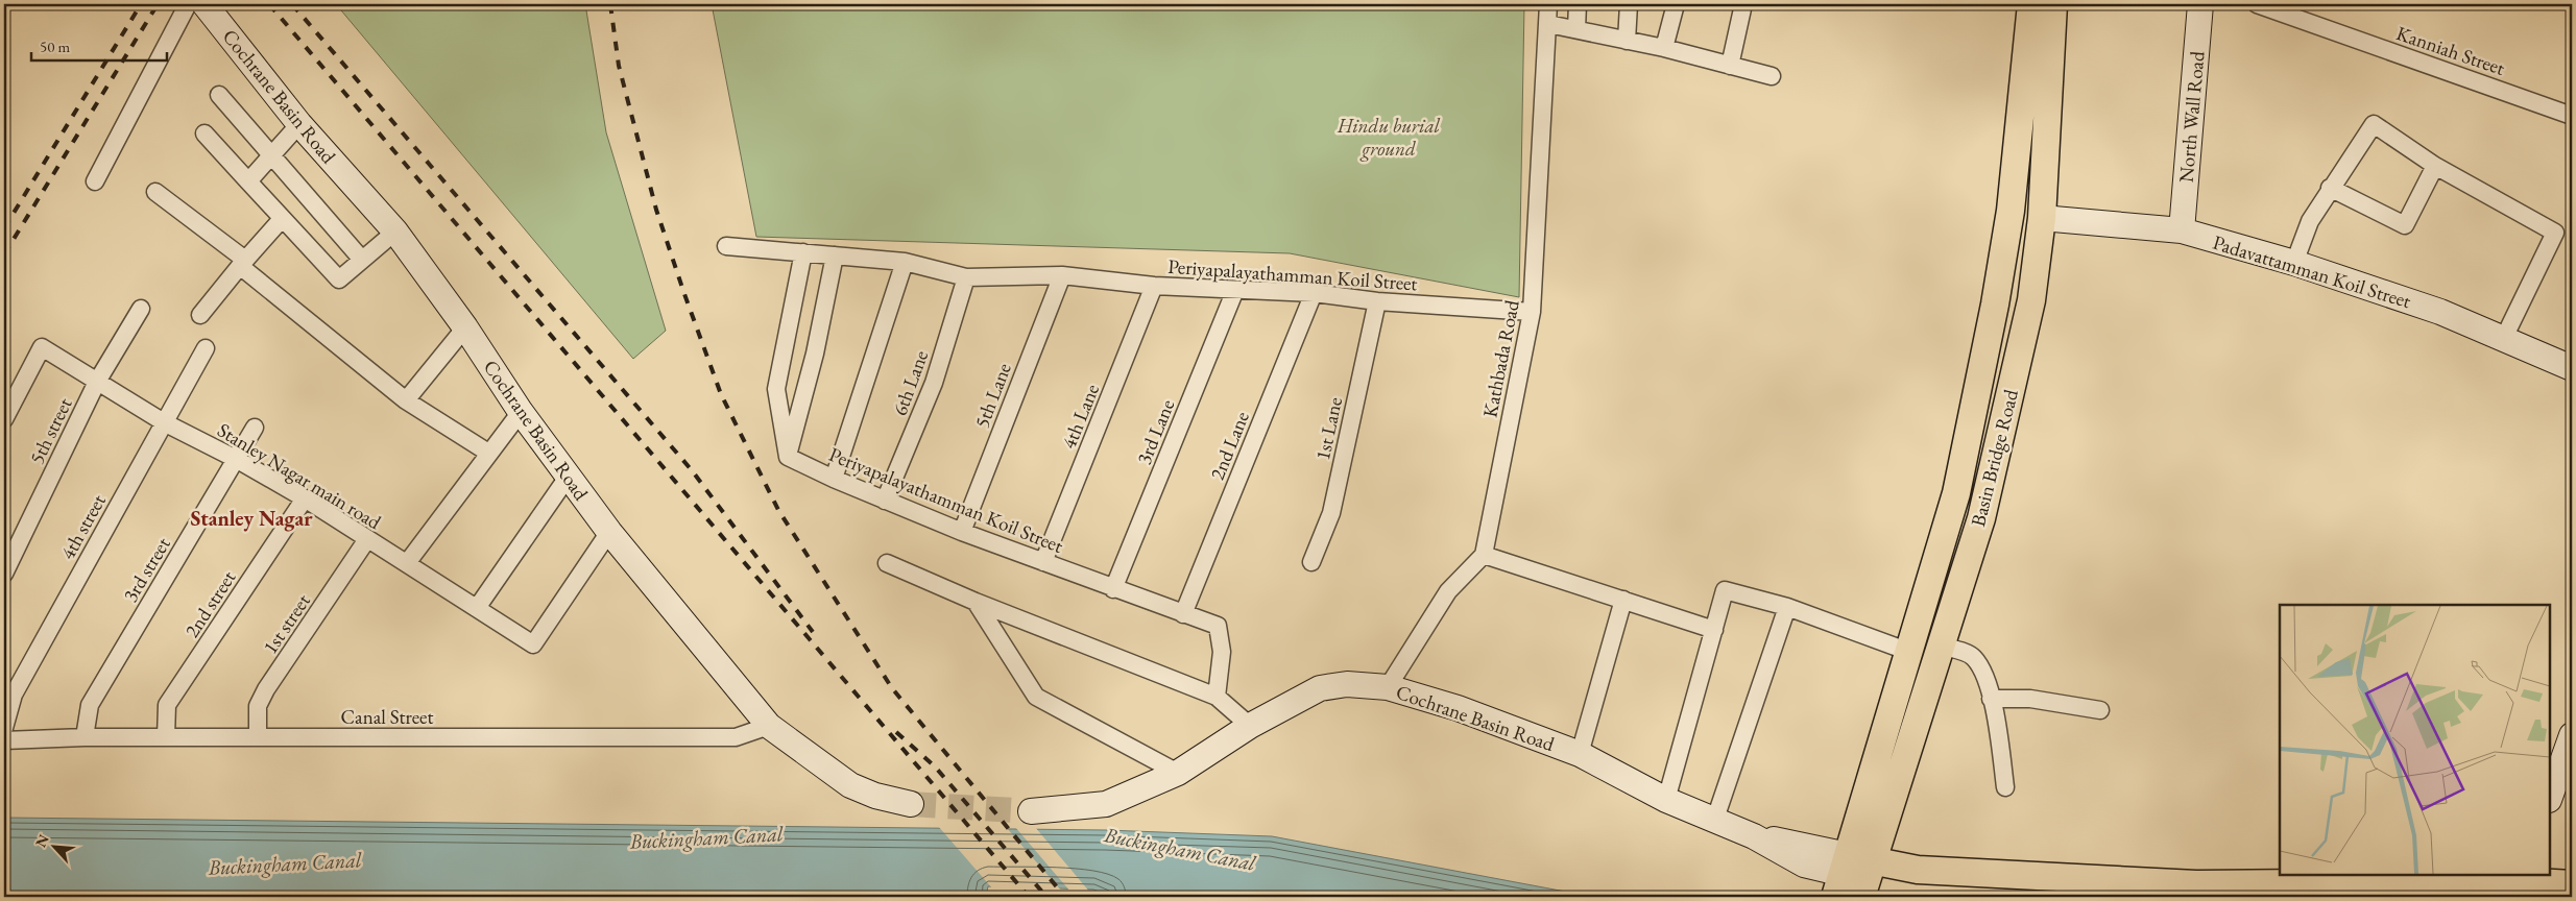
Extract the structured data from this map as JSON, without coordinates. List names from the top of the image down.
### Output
{
  "streets": {
    "main road": [
      "Cochrane Basin Road",
      "North Wall Road",
      "Padavattamman Koil Street",
      "Basin Bridge Road"
    ],
    "street": [
      "Kanniah Street",
      "Periyapalayathamman Koil Street",
      "Kathbada Road",
      "6th Lane",
      "5th Lane",
      "4th Lane",
      "1st Lane",
      "5th street",
      "3rd Lane",
      "2nd Lane",
      "Stanley Nagar main road",
      "4th street",
      "3rd street",
      "2nd street",
      "1st street",
      "Canal Street"
    ]
  },
  "crossings": [
    ["Cochrane Basin Road", "Basin Bridge Road"],
    ["Cochrane Basin Road", "Stanley Nagar main road"],
    ["Cochrane Basin Road", "Canal Street"],
    ["North Wall Road", "Padavattamman Koil Street"],
    ["Padavattamman Koil Street", "Basin Bridge Road"],
    ["Periyapalayathamman Koil Street", "Kathbada Road"],
    ["Periyapalayathamman Koil Street", "6th Lane"],
    ["Periyapalayathamman Koil Street", "5th Lane"],
    ["Periyapalayathamman Koil Street", "4th Lane"],
    ["Periyapalayathamman Koil Street", "1st Lane"],
    ["Periyapalayathamman Koil Street", "3rd Lane"],
    ["Periyapalayathamman Koil Street", "2nd Lane"],
    ["5th street", "Stanley Nagar main road"],
    ["Stanley Nagar main road", "4th street"],
    ["Stanley Nagar main road", "3rd street"],
    ["Stanley Nagar main road", "2nd street"],
    ["Stanley Nagar main road", "1st street"],
    ["3rd street", "Canal Street"],
    ["2nd street", "Canal Street"],
    ["1st street", "Canal Street"]
  ],
  "districts": ["Stanley Nagar"],
  "water": ["Buckingham Canal"],
  "parks": ["Hindu burial ground"],
  "scale_bar": "50 m",
  "north": "top left"
}
